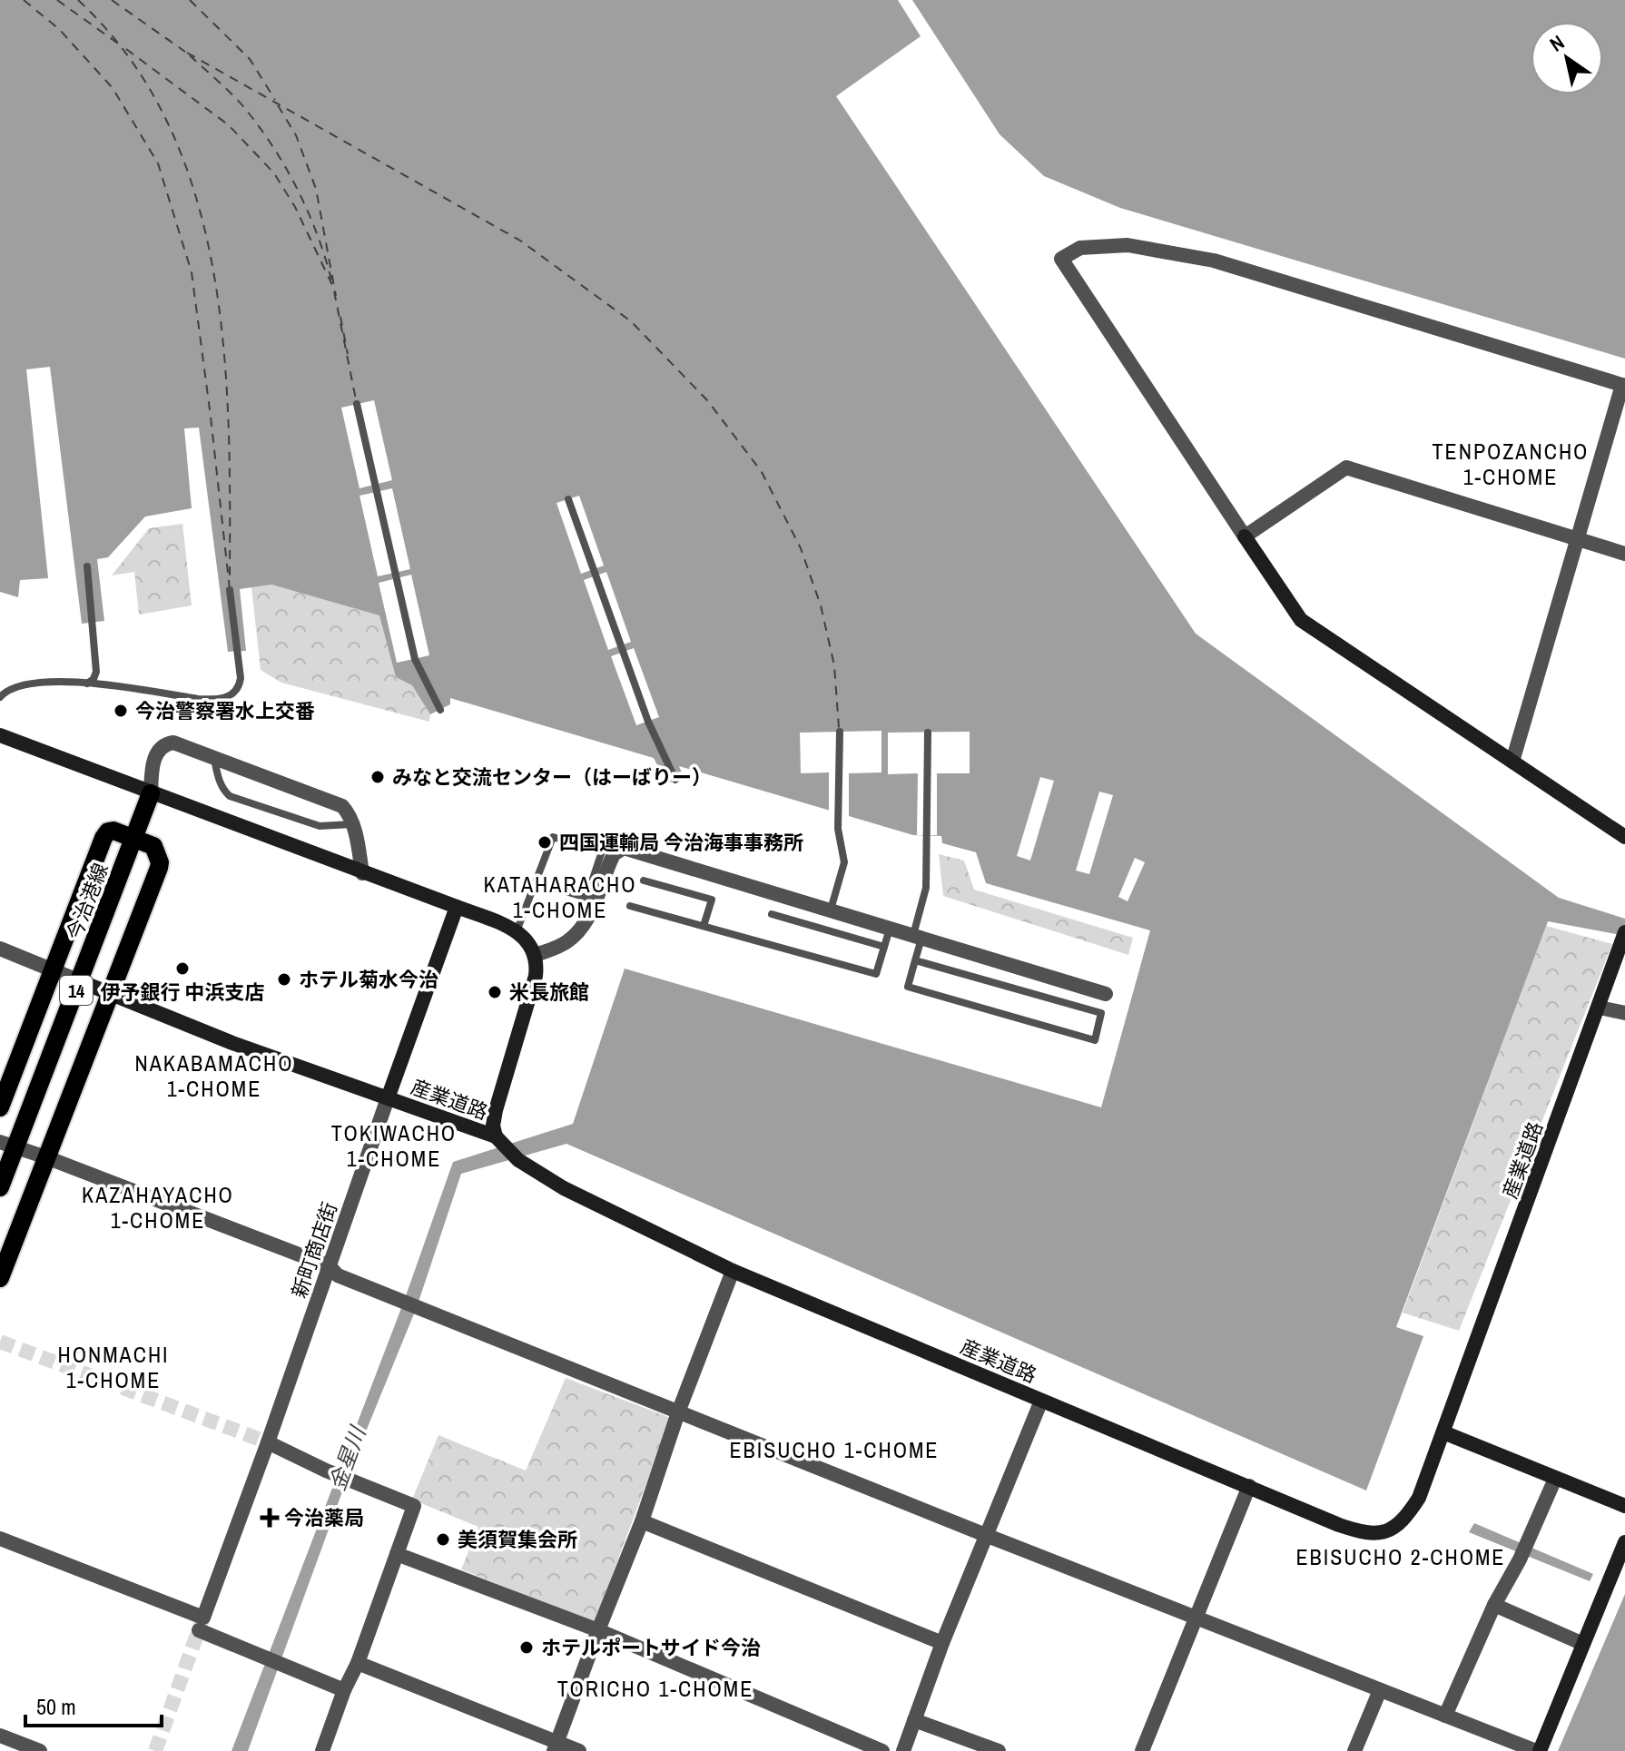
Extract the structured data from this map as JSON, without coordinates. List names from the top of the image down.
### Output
{
  "streets": {
    "main road": ["今治港線", "14"],
    "street": ["産業道路", "新町商店街"]
  },
  "crossings": [
    ["今治港線", "産業道路"],
    ["産業道路", "新町商店街"]
  ],
  "districts": [
    "TENPOZANCHO 1-CHOME",
    "KATAHARACHO 1-CHOME",
    "NAKABAMACHO 1-CHOME",
    "TOKIWACHO 1-CHOME",
    "KAZAHAYACHO 1-CHOME",
    "HONMACHI 1-CHOME",
    "EBISUCHO 1-CHOME",
    "EBISUCHO 2-CHOME",
    "TORICHO 1-CHOME"
  ],
  "water": ["金星川"],
  "places": {
    "other": [
      "今治警察署水上交番",
      "みなと交流センター（はーばりー）",
      "四国運輸局 今治海事事務所",
      "伊予銀行 中浜支店",
      "ホテル菊水今治",
      "米長旅館",
      "美須賀集会所",
      "ホテルポートサイド今治"
    ],
    "health": ["今治薬局"]
  },
  "scale_bar": "50 m",
  "north": "top left"
}
